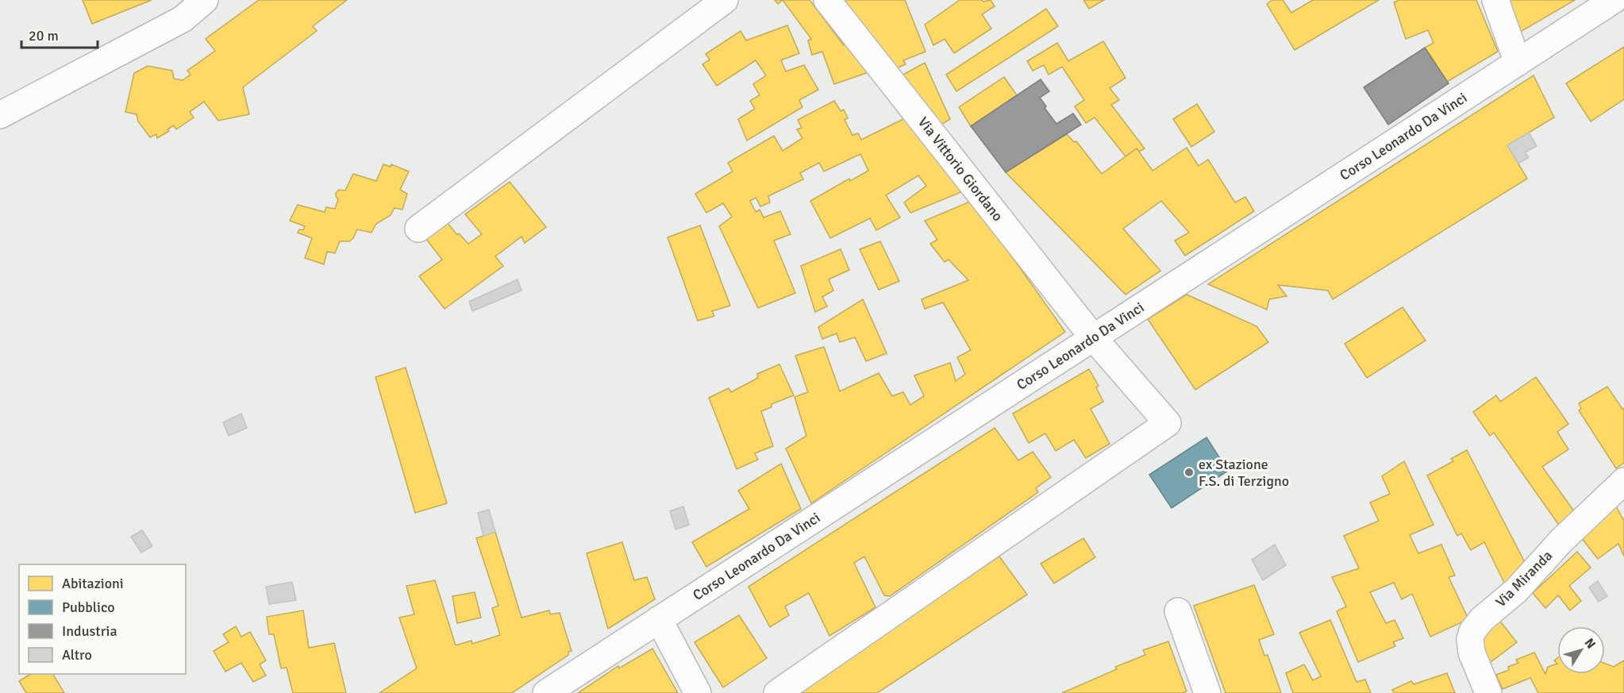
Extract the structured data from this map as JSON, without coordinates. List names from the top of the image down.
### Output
{
  "streets": {
    "street": ["Corso Leonardo Da Vinci", "Via Vittorio Giordano", "Via Miranda"]
  },
  "crossings": [
    ["Corso Leonardo Da Vinci", "Via Vittorio Giordano"]
  ],
  "places": ["ex Stazione F.S. di Terzigno"],
  "legend": [
    "Abitazioni",
    "Pubblico",
    "Industria",
    "Altro"
  ],
  "scale_bar": "20 m",
  "north": "top right"
}
